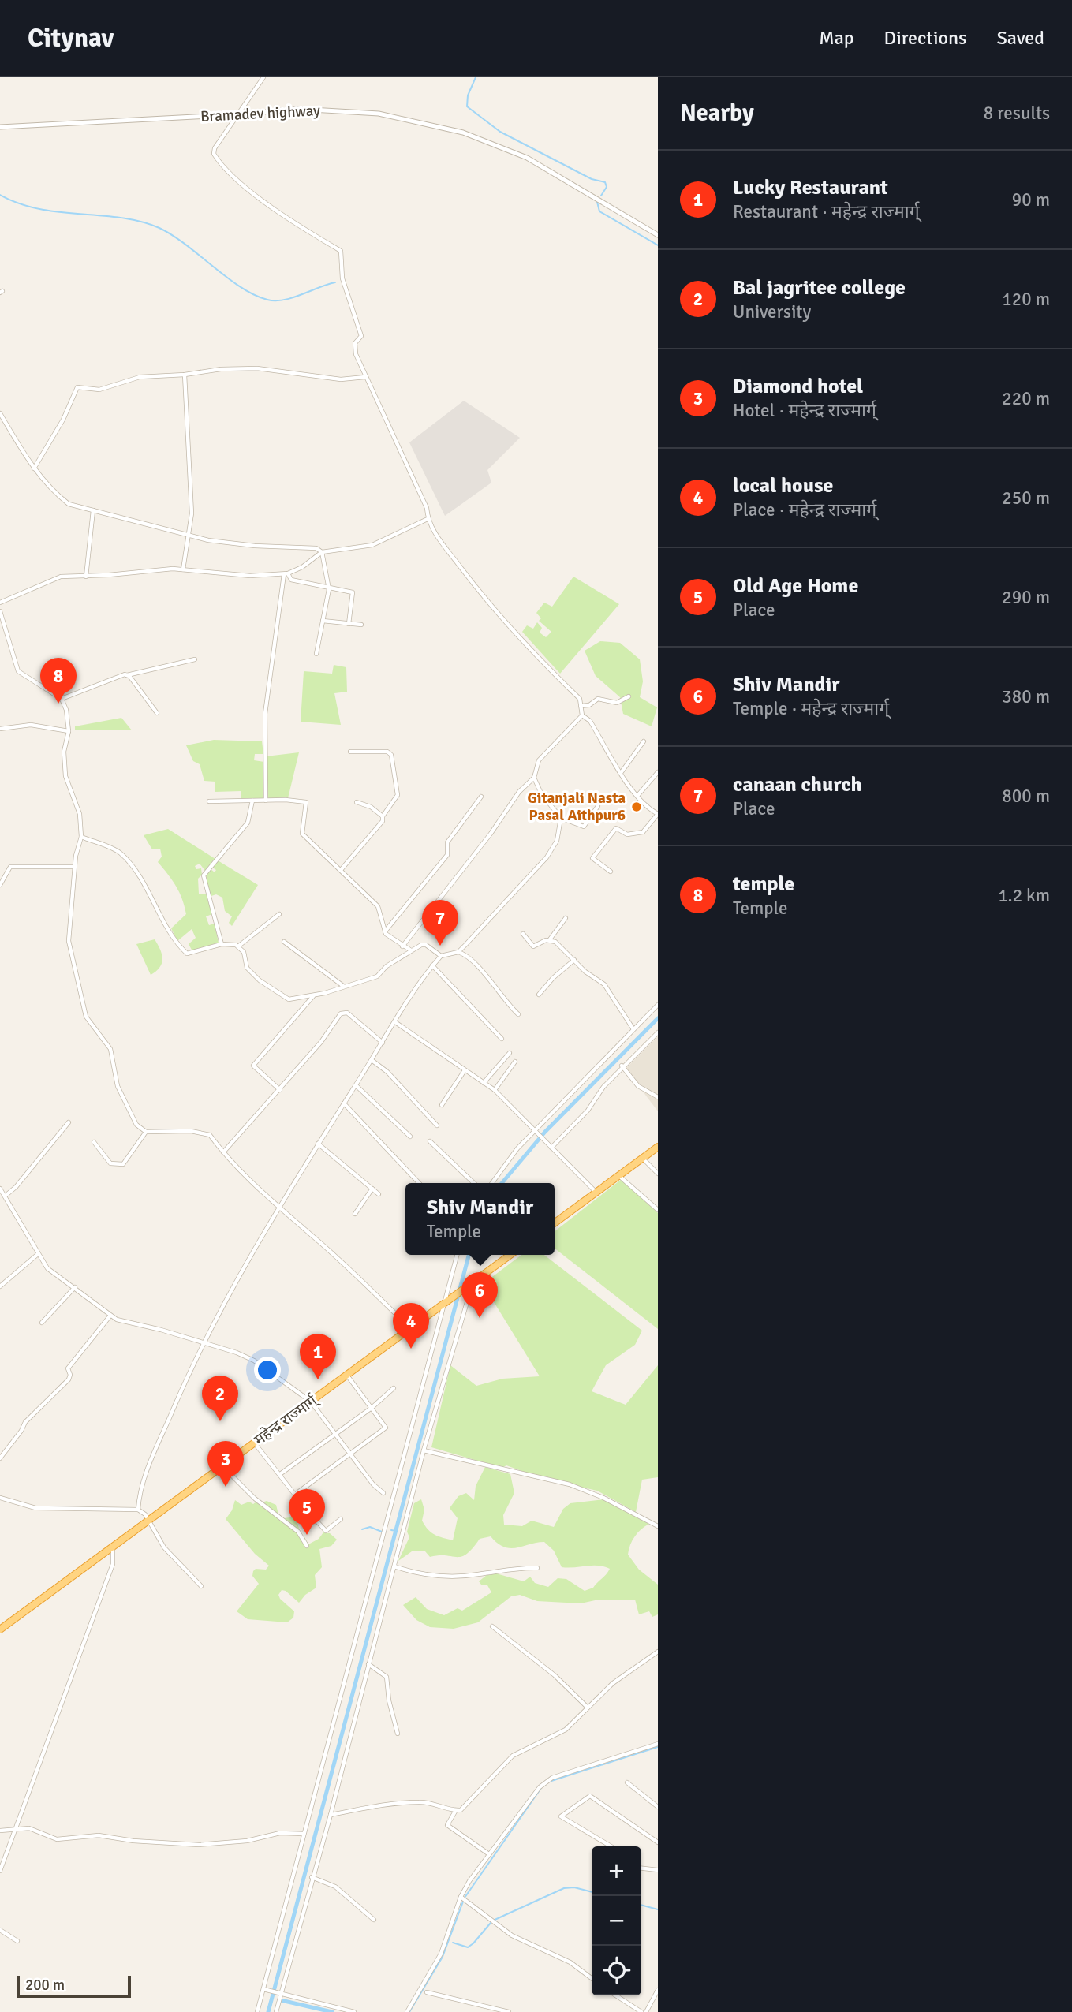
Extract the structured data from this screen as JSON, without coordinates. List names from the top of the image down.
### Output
{
  "streets": {
    "highway": ["महेन्द्र राज्मार्ग्"],
    "street": ["Bramadev highway"]
  },
  "places": ["Gitanjali Nasta Pasal Aithpur6"],
  "scale_bar": "200 m",
  "page": {
    "header": "Citynav",
    "nav": ["Map", "Directions", "Saved"],
    "heading": ["Nearby", "8 results"],
    "list": [
      {
        "mark": "1",
        "name": "Lucky Restaurant",
        "note": "Restaurant · महेन्द्र राज्मार्ग्",
        "value": "90 m"
      },
      {
        "mark": "2",
        "name": "Bal jagritee college",
        "note": "University",
        "value": "120 m"
      },
      {
        "mark": "3",
        "name": "Diamond hotel",
        "note": "Hotel · महेन्द्र राज्मार्ग्",
        "value": "220 m"
      },
      {
        "mark": "4",
        "name": "local house",
        "note": "Place · महेन्द्र राज्मार्ग्",
        "value": "250 m"
      },
      {
        "mark": "5",
        "name": "Old Age Home",
        "note": "Place",
        "value": "290 m"
      },
      {
        "mark": "6",
        "name": "Shiv Mandir",
        "note": "Temple · महेन्द्र राज्मार्ग्",
        "value": "380 m"
      },
      {
        "mark": "7",
        "name": "canaan church",
        "note": "Place",
        "value": "800 m"
      },
      {
        "mark": "8",
        "name": "temple",
        "note": "Temple",
        "value": "1.2 km"
      }
    ],
    "pins": [
      "8",
      "7",
      "6",
      "4",
      "1",
      "2",
      "3",
      "5"
    ],
    "popup": ["Shiv Mandir", "Temple"],
    "map_buttons": ["+", "−"],
    "scale": "200 m"
  }
}
